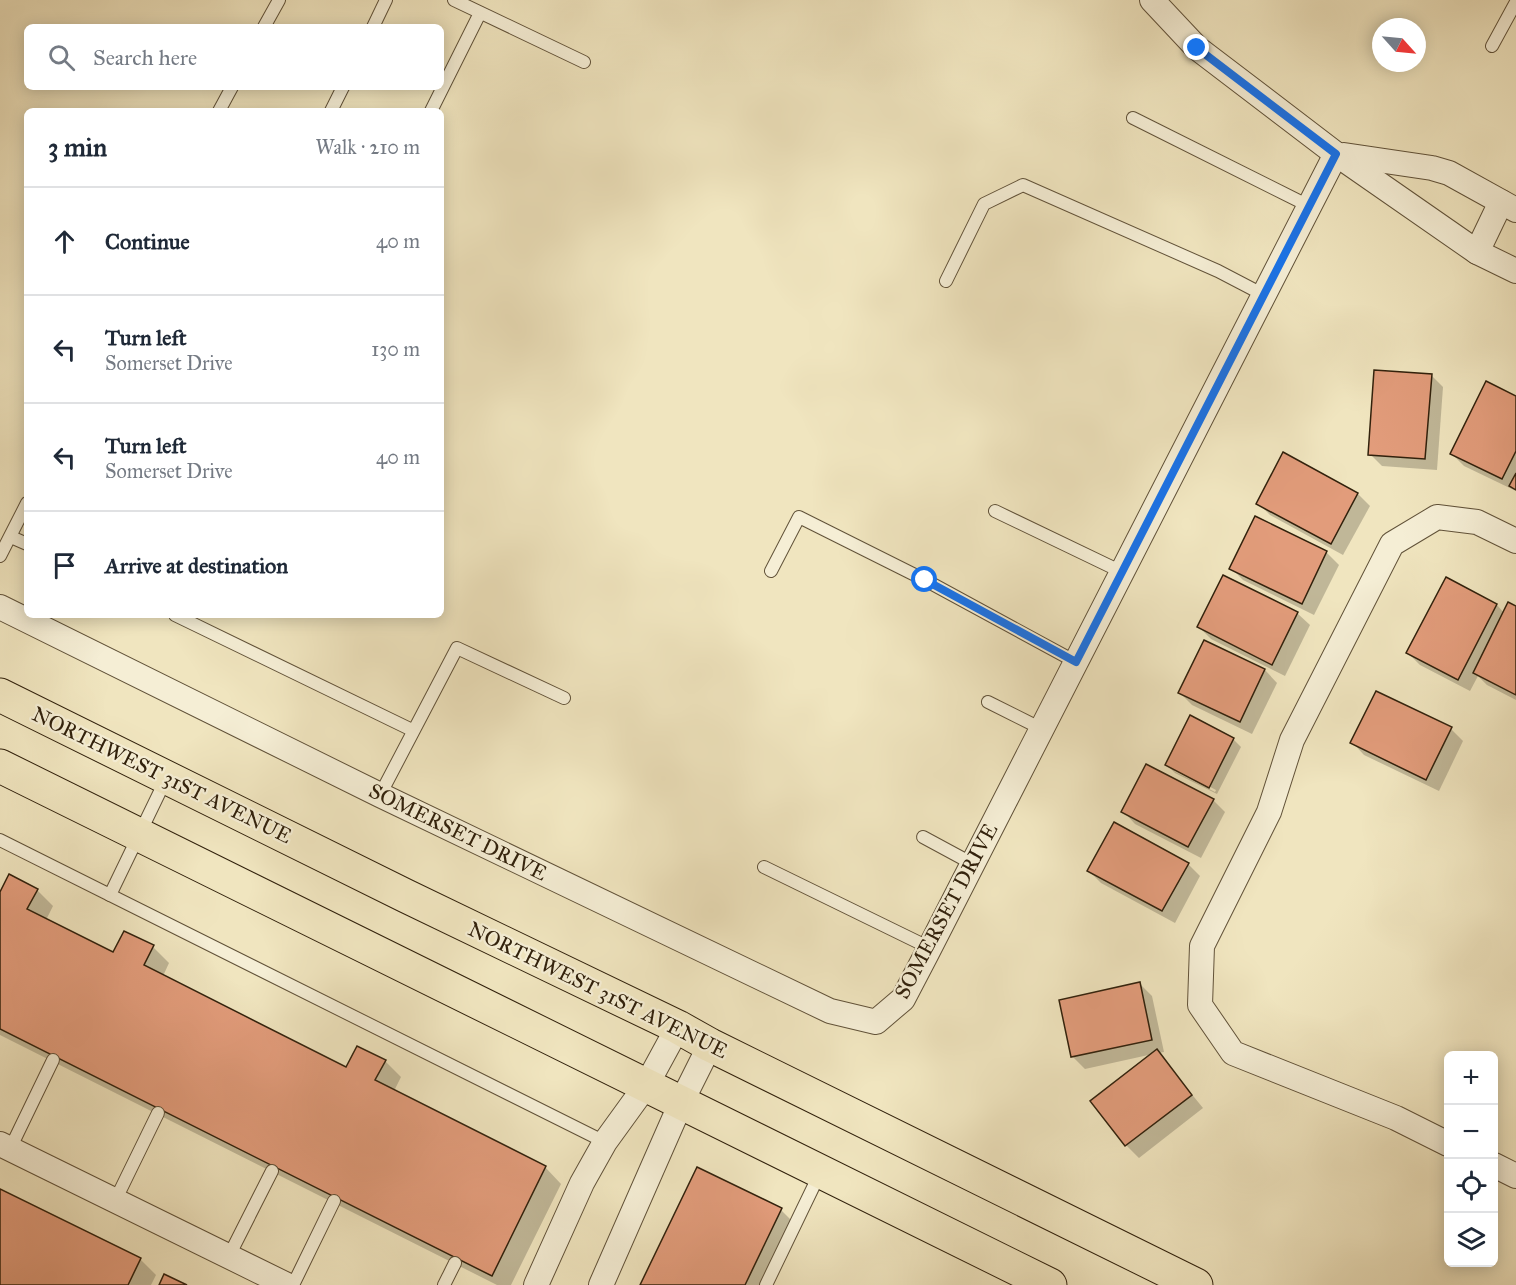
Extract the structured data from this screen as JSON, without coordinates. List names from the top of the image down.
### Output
{
  "streets": {
    "main road": ["NORTHWEST 31ST AVENUE"],
    "street": ["SOMERSET DRIVE"]
  },
  "north": "bottom right",
  "page": {
    "search": "Search here",
    "heading": ["3 min", "Walk · 210 m"],
    "list": [
      ["Continue", "40 m"],
      ["Turn left", "Somerset Drive", "130 m"],
      ["Turn left", "Somerset Drive", "40 m"],
      "Arrive at destination"
    ],
    "map_buttons": ["+", "−"]
  }
}
